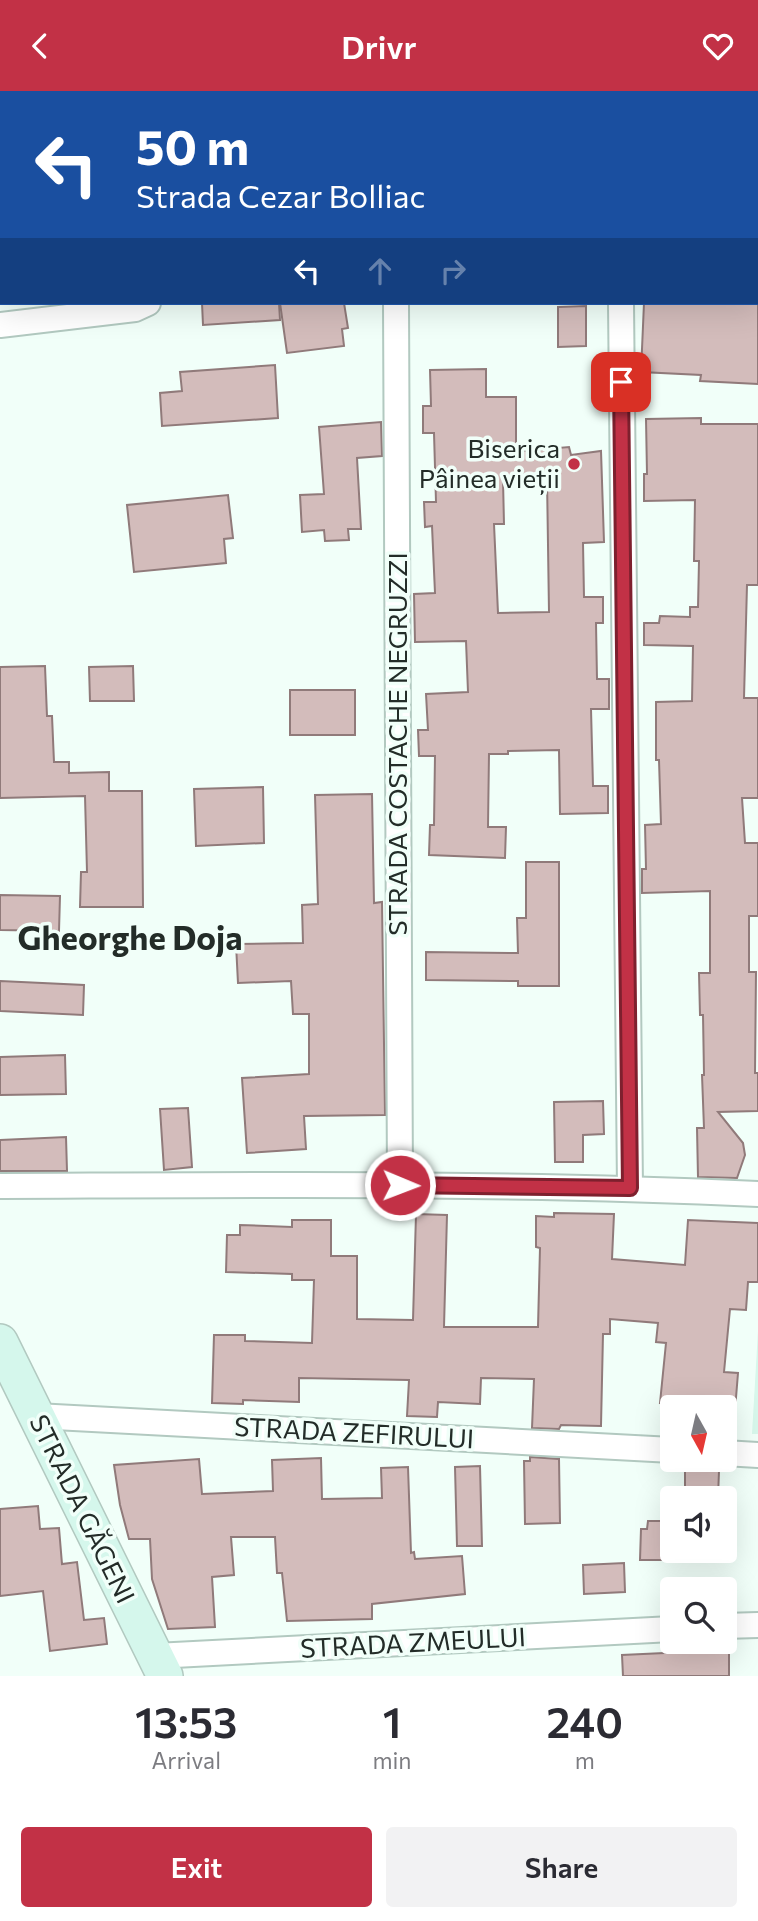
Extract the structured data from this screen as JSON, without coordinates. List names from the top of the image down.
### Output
{
  "streets": {
    "main road": ["STRADA GĂGENI"],
    "street": ["STRADA COSTACHE NEGRUZZI", "STRADA ZEFIRULUI", "STRADA ZMEULUI"]
  },
  "crossings": [
    ["STRADA ZEFIRULUI", "STRADA GĂGENI"],
    ["STRADA GĂGENI", "STRADA ZMEULUI"]
  ],
  "districts": ["Gheorghe Doja"],
  "places": ["Biserica Pâinea vieții"],
  "north": "bottom",
  "page": {
    "header": "Drivr",
    "turn": ["50 m", "Strada Cezar Bolliac"],
    "eta": [
      "13:53",
      "Arrival",
      "1",
      "min",
      "240",
      "m"
    ],
    "buttons": ["Exit", "Share"]
  }
}
